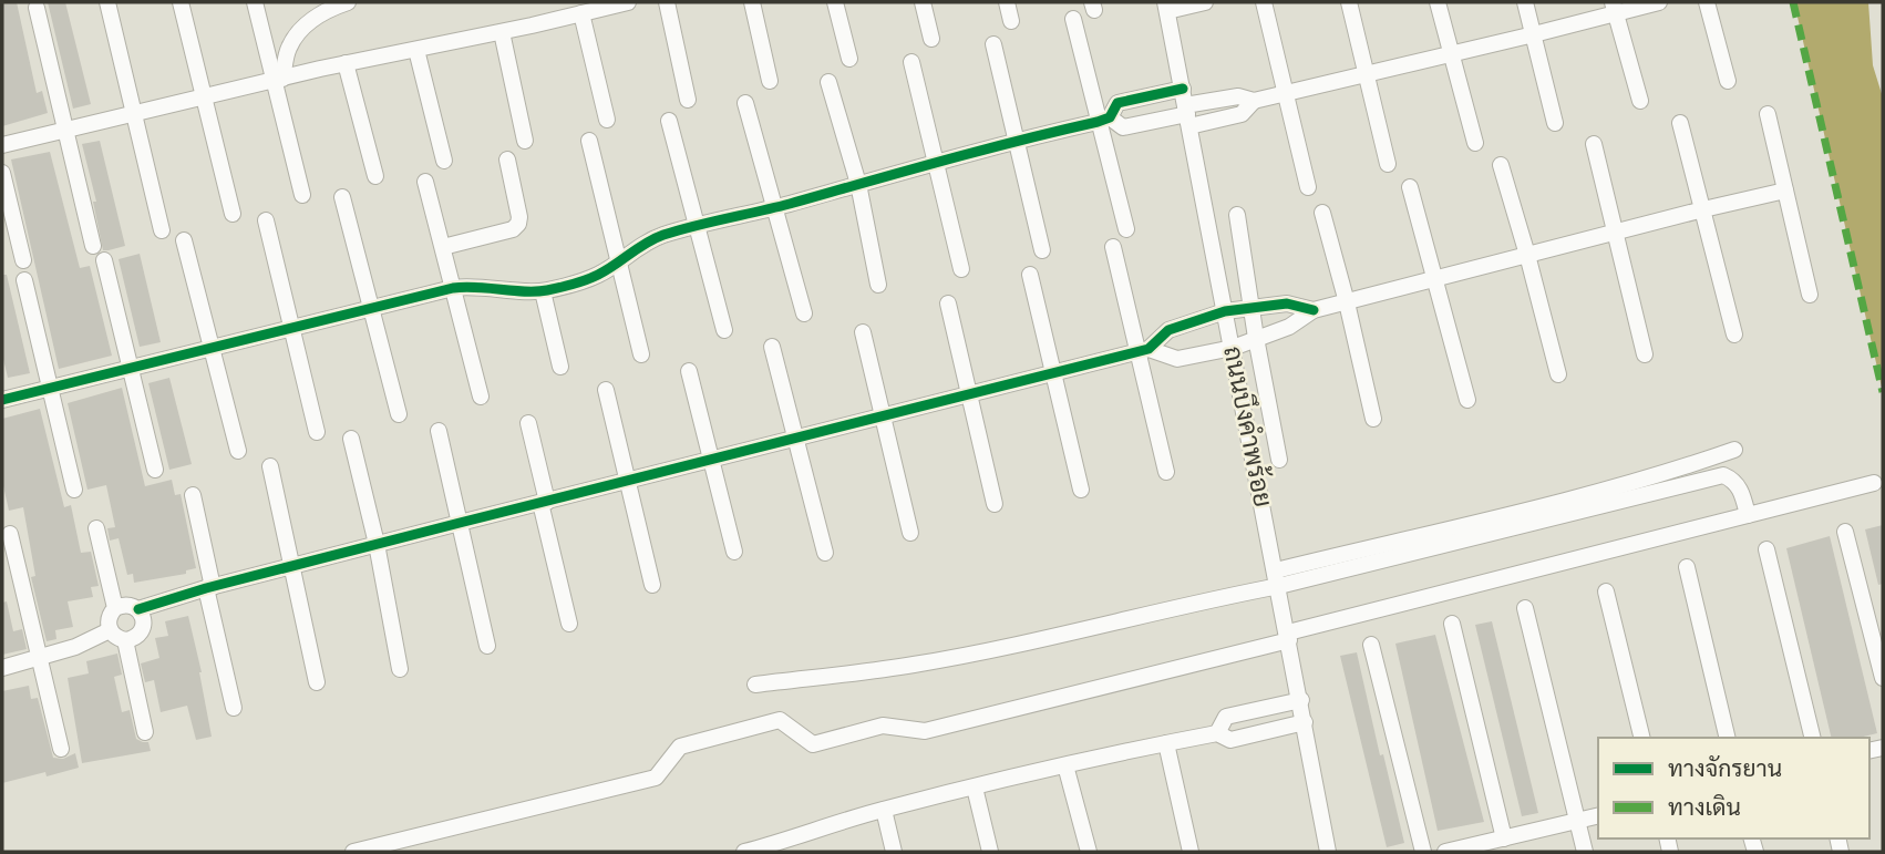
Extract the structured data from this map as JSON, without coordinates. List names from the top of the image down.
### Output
{
  "streets": {
    "street": ["ถนนบึงคำพร้อย"]
  },
  "legend": ["ทางจักรยาน", "ทางเดิน"]
}
